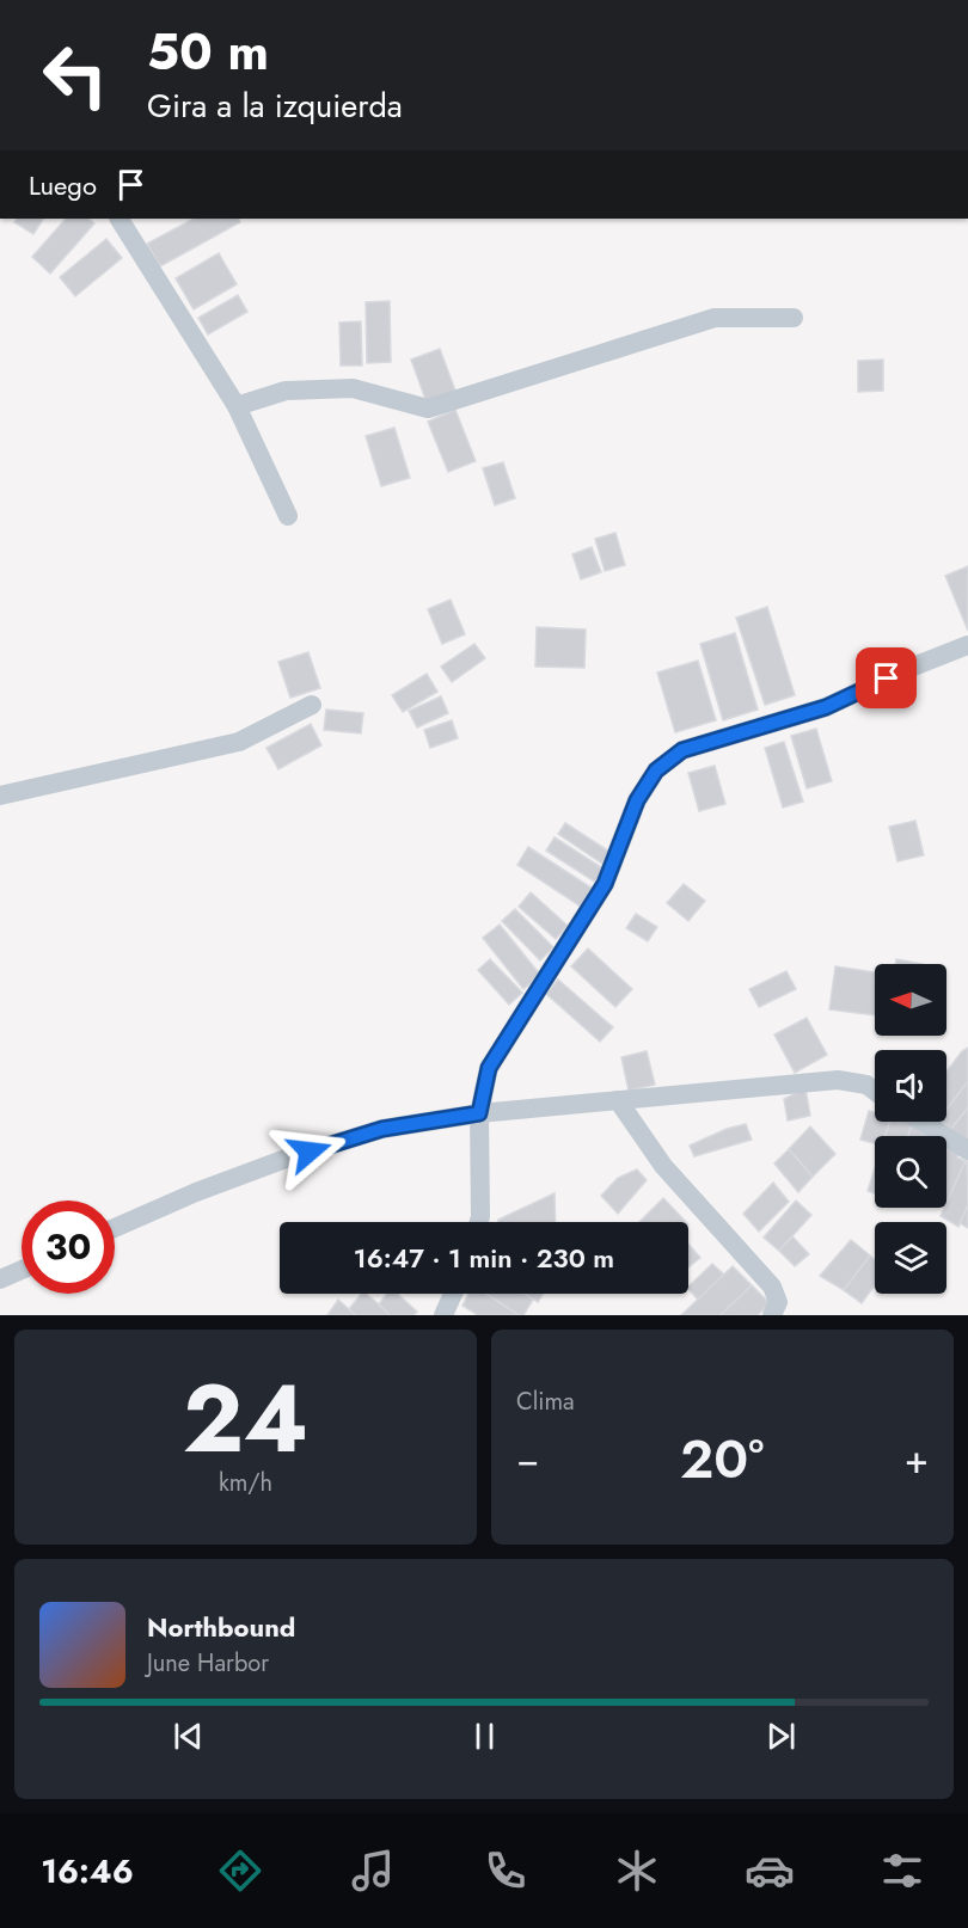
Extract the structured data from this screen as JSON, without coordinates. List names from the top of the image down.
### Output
{
  "north": "left",
  "page": {
    "turn": ["50 m", "Gira a la izquierda"],
    "then": "Luego",
    "limit": "30",
    "trip": "16:47 · 1 min · 230 m",
    "tile": [
      ["24", "km/h"],
      "Clima"
    ],
    "heat": ["−", "20°", "+"],
    "song": ["Northbound", "June Harbor"],
    "tabs": "16:46"
  }
}
